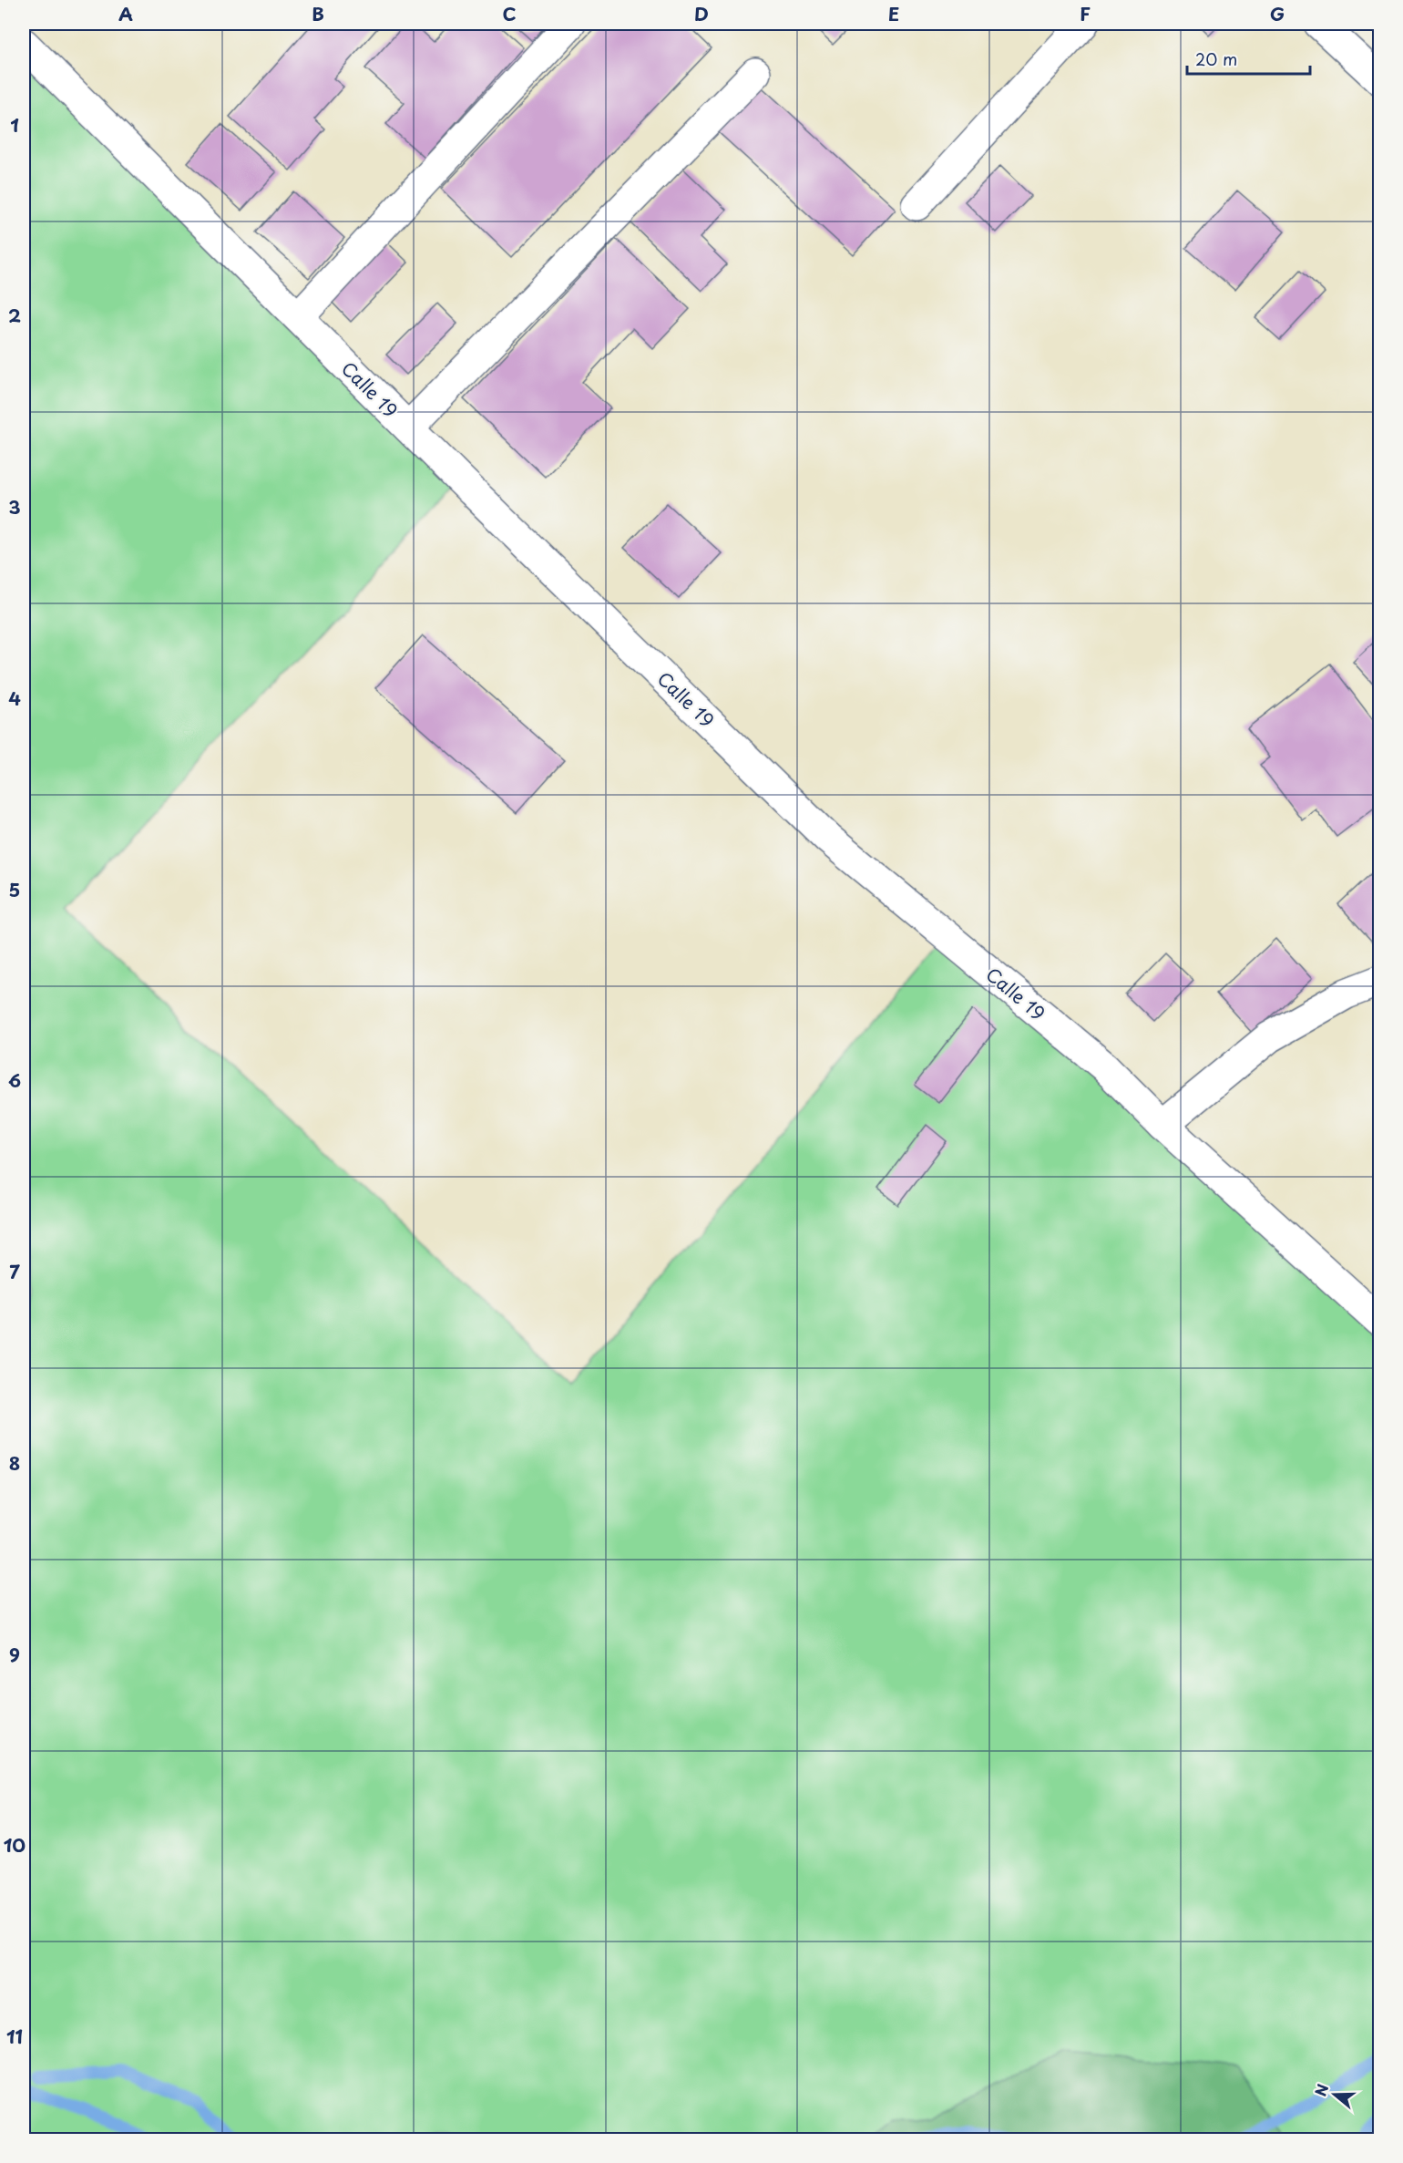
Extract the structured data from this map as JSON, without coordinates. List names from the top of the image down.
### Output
{
  "streets": {
    "street": ["Calle 19"]
  },
  "scale_bar": "20 m",
  "north": "left",
  "grid": {
    "columns": [
      "A",
      "B",
      "C",
      "D",
      "E",
      "F",
      "G"
    ],
    "rows": [
      "1",
      "2",
      "3",
      "4",
      "5",
      "6",
      "7",
      "8",
      "9",
      "10",
      "11"
    ]
  }
}
